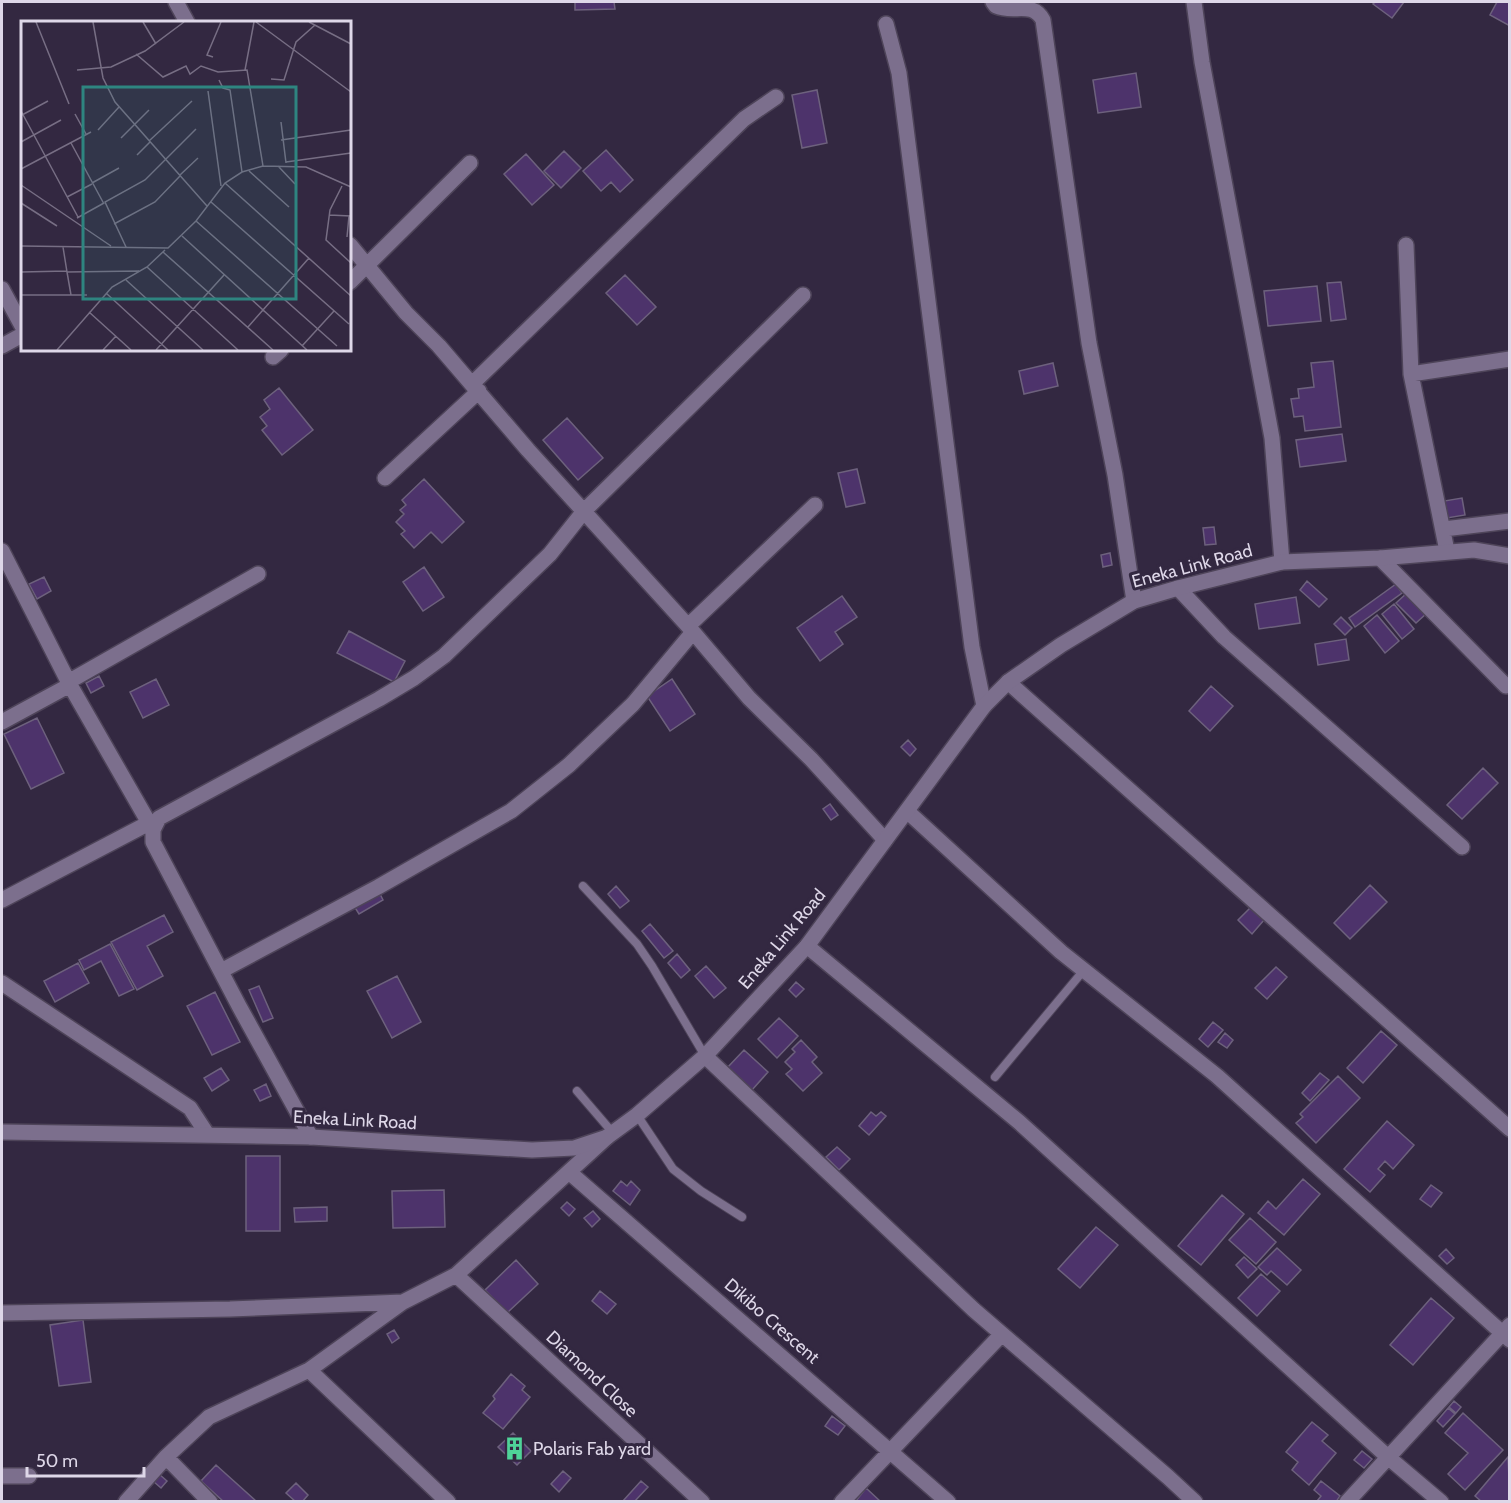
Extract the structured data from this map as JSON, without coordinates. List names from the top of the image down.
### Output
{
  "streets": {
    "street": ["Eneka Link Road", "Dikibo Crescent", "Diamond Close"]
  },
  "places": {
    "building": ["Polaris Fab yard"]
  },
  "scale_bar": "50 m"
}
